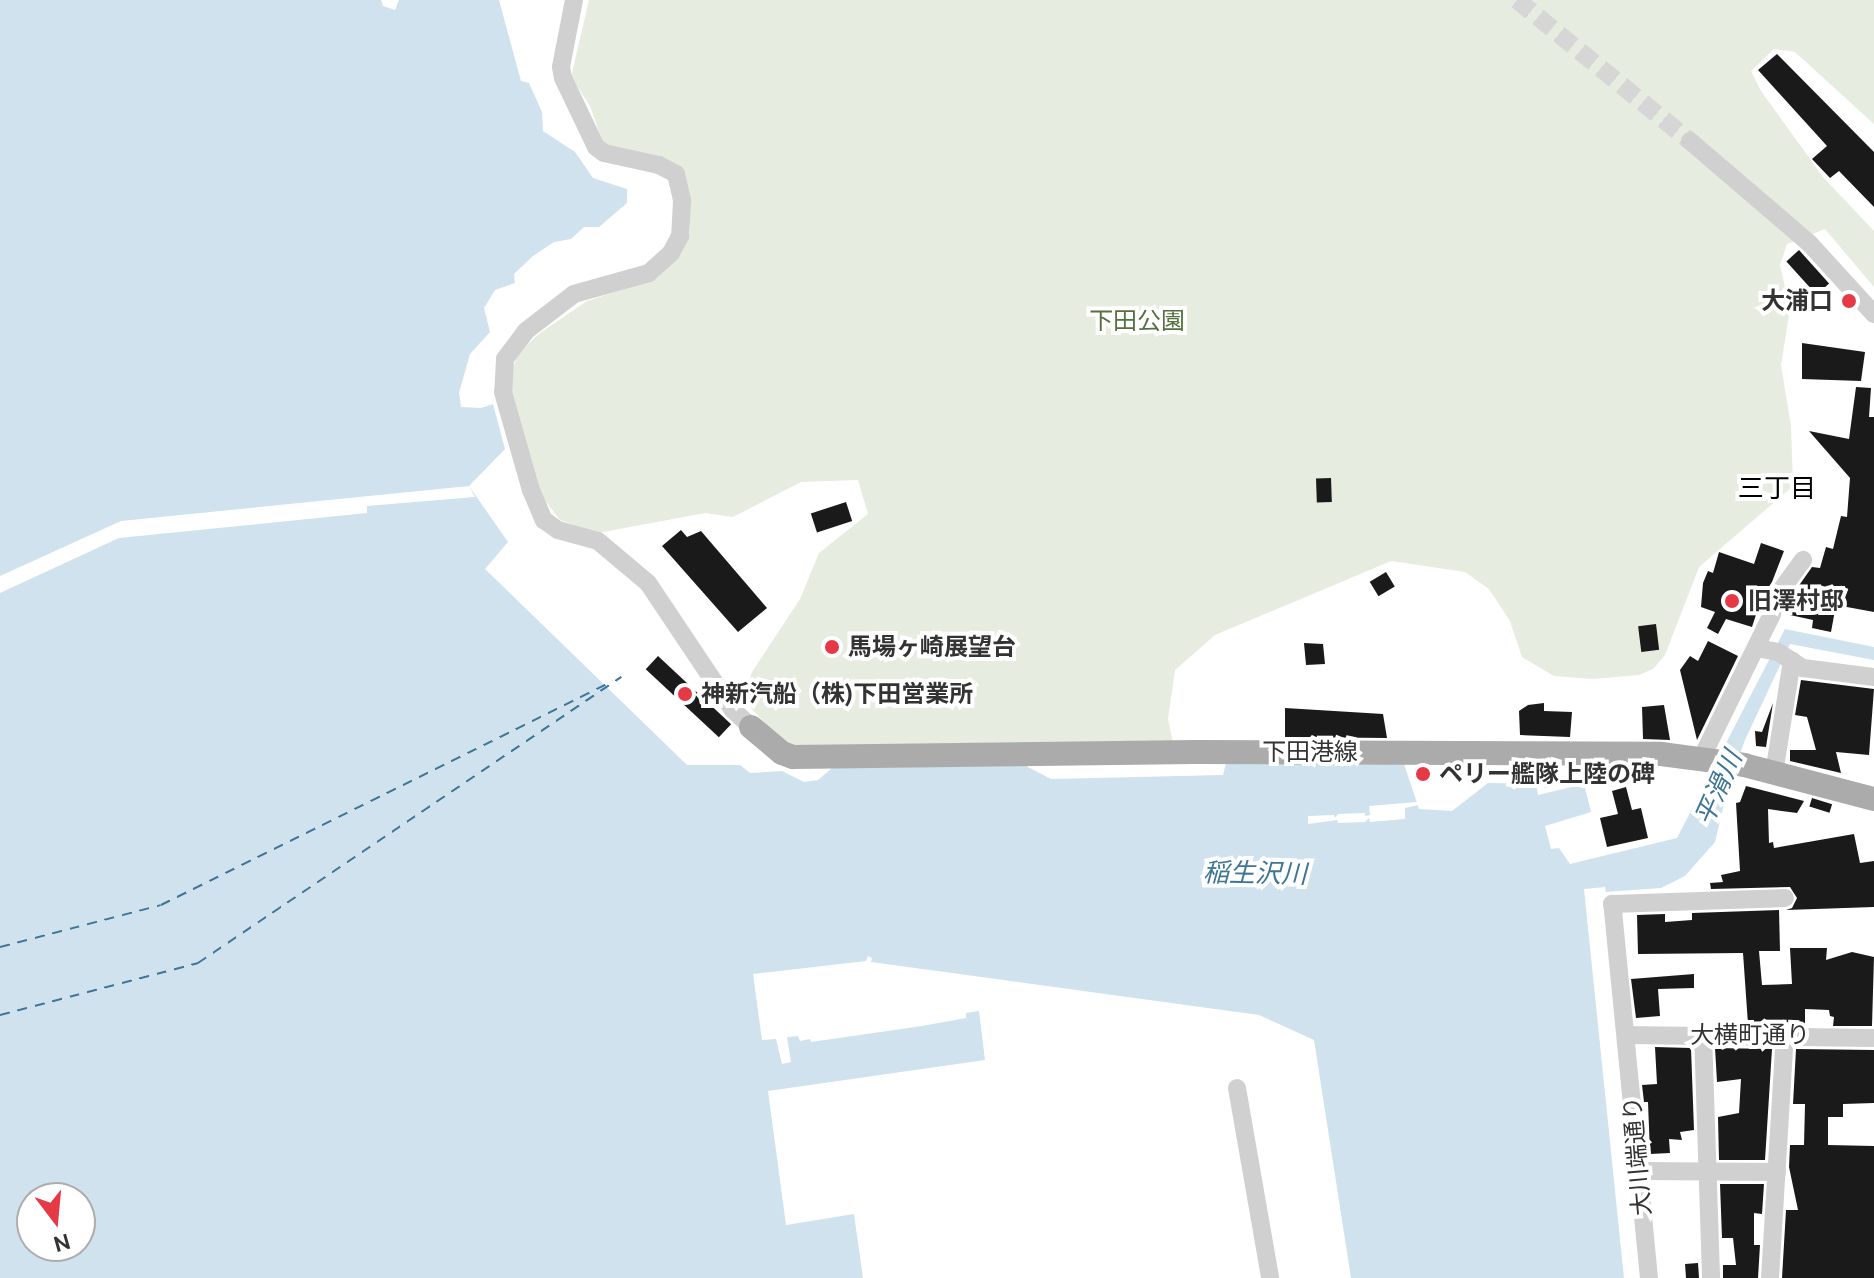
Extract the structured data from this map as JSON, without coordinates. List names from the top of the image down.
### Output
{
  "streets": {
    "main road": ["下田港線"],
    "street": ["大横町通り", "大川端通り"]
  },
  "crossings": [
    ["大横町通り", "大川端通り"]
  ],
  "districts": ["三丁目"],
  "water": ["平滑川", "稲生沢川"],
  "parks": ["下田公園"],
  "places": [
    "大浦口",
    "旧澤村邸",
    "馬場ヶ崎展望台",
    "神新汽船（株)下田営業所",
    "ペリー艦隊上陸の碑"
  ],
  "north": "bottom"
}
